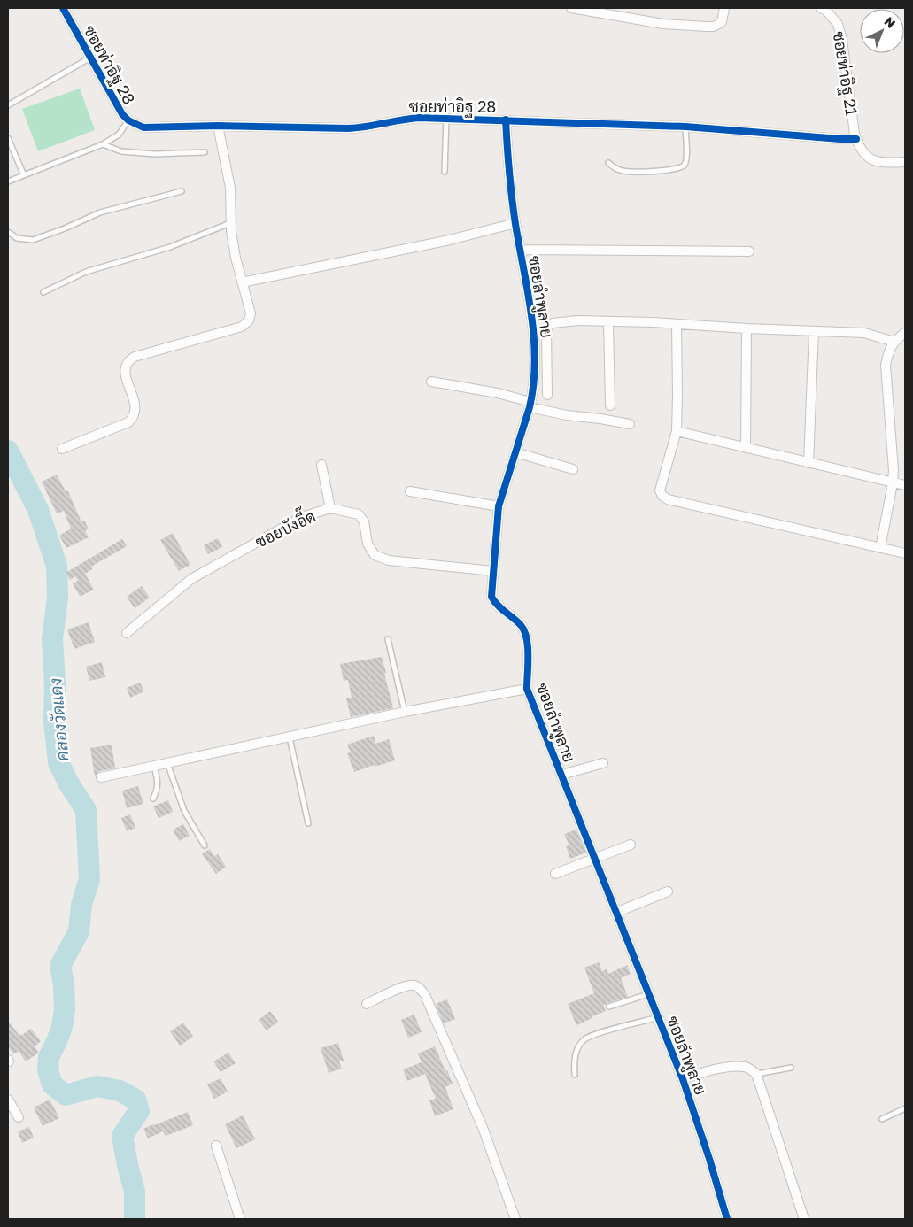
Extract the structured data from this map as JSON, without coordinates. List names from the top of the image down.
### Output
{
  "streets": {
    "street": [
      "ซอยท่าอิฐ 28",
      "ซอยท่าอิฐ 21",
      "ซอยลำพูลาย",
      "ซอยบังอี๊ด"
    ]
  },
  "crossings": [
    ["ซอยท่าอิฐ 28", "ซอยท่าอิฐ 21"],
    ["ซอยท่าอิฐ 28", "ซอยลำพูลาย"],
    ["ซอยลำพูลาย", "ซอยบังอี๊ด"]
  ],
  "water": ["คลองวัดแดง"],
  "north": "top right"
}
